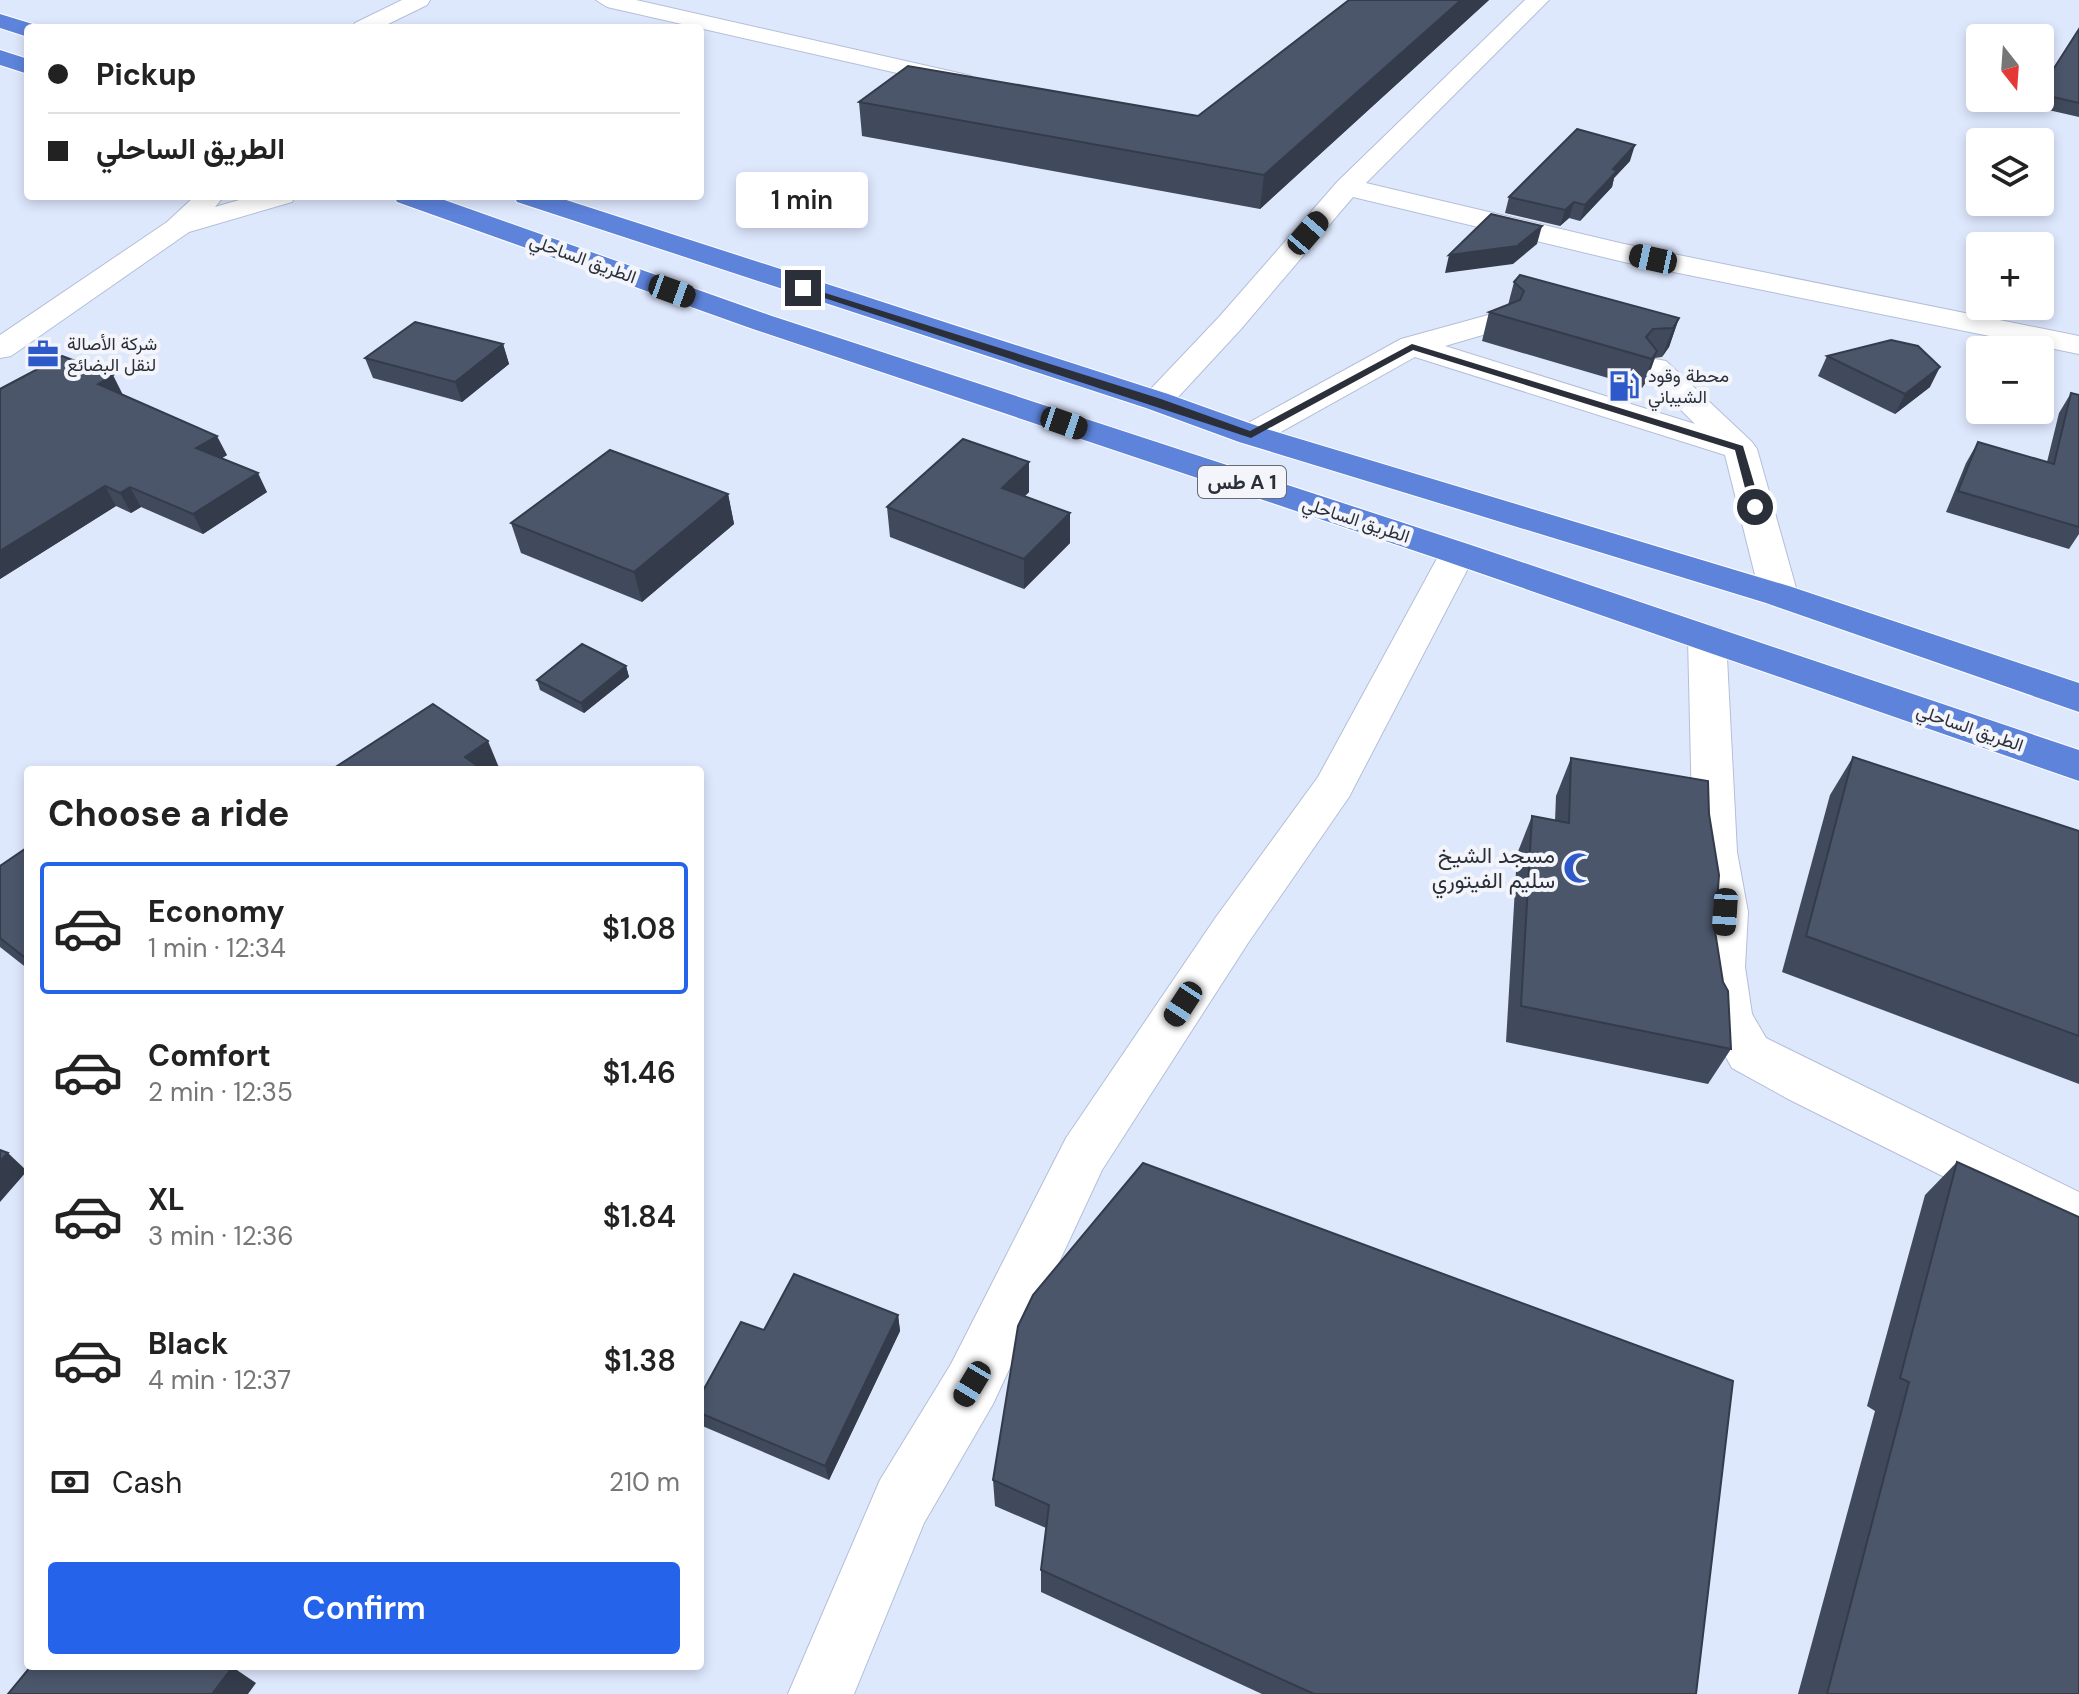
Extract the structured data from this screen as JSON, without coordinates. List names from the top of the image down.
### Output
{
  "streets": {
    "highway": ["الطريق الساحلي", "طس A 1"]
  },
  "places": {
    "office": ["شركة الأصالة لنقل البضائع"],
    "fuel station": ["محطة وقود الشيباني"],
    "mosque": ["مسجد الشيخ سليم الفيتوري"]
  },
  "north": "bottom",
  "page": {
    "map_buttons": ["+", "−"],
    "banner": ["Pickup", "الطريق الساحلي"],
    "bubble": "1 min",
    "heading": "Choose a ride",
    "list": [
      {
        "name": "Economy",
        "note": "1 min · 12:34",
        "value": "$1.08"
      },
      {
        "name": "Comfort",
        "note": "2 min · 12:35",
        "value": "$1.46"
      },
      {
        "name": "XL",
        "note": "3 min · 12:36",
        "value": "$1.84"
      },
      {
        "name": "Black",
        "note": "4 min · 12:37",
        "value": "$1.38"
      }
    ],
    "pay": ["Cash", "210 m"],
    "buttons": "Confirm"
  }
}
